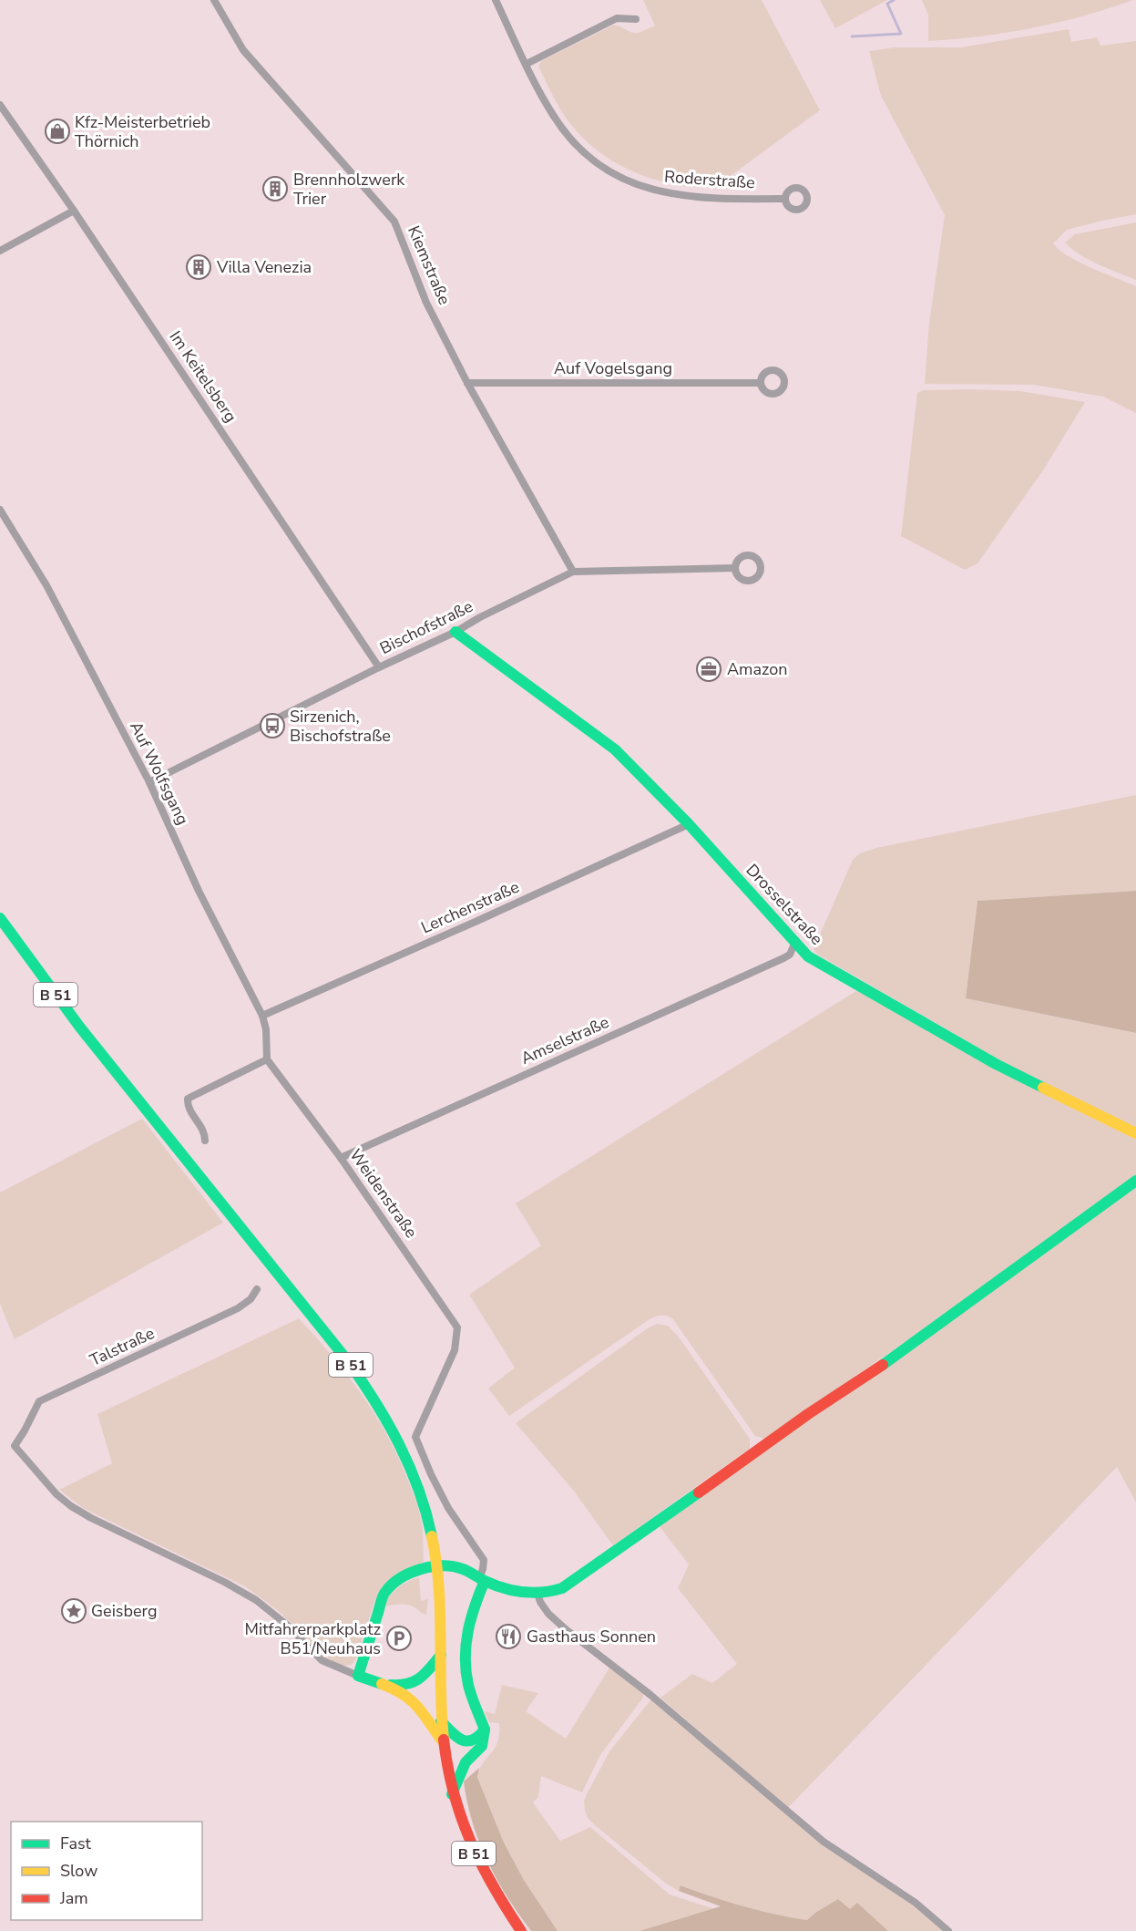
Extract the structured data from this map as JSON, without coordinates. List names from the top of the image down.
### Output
{
  "streets": {
    "main road": ["Drosselstraße", "B 51"],
    "street": [
      "Roderstraße",
      "Kiemstraße",
      "Auf Vogelsgang",
      "Im Keitelsberg",
      "Bischofstraße",
      "Auf Wolfsgang",
      "Lerchenstraße",
      "Amselstraße",
      "Weidenstraße",
      "Talstraße"
    ]
  },
  "crossings": [
    ["Kiemstraße", "Auf Vogelsgang"],
    ["Kiemstraße", "Bischofstraße"],
    ["Im Keitelsberg", "Bischofstraße"],
    ["Bischofstraße", "Auf Wolfsgang"],
    ["Bischofstraße", "Drosselstraße"],
    ["Auf Wolfsgang", "Lerchenstraße"],
    ["Auf Wolfsgang", "Weidenstraße"],
    ["Drosselstraße", "Lerchenstraße"],
    ["Drosselstraße", "Amselstraße"],
    ["Amselstraße", "Weidenstraße"]
  ],
  "places": {
    "shop": ["Kfz-Meisterbetrieb Thörnich"],
    "building": ["Brennholzwerk Trier", "Villa Venezia"],
    "office": ["Amazon"],
    "bus stop": ["Sirzenich, Bischofstraße"],
    "place": ["Geisberg"],
    "restaurant": ["Gasthaus Sonnen"],
    "parking": ["Mitfahrerparkplatz B51/Neuhaus"]
  },
  "legend": ["Fast", "Slow", "Jam"]
}
